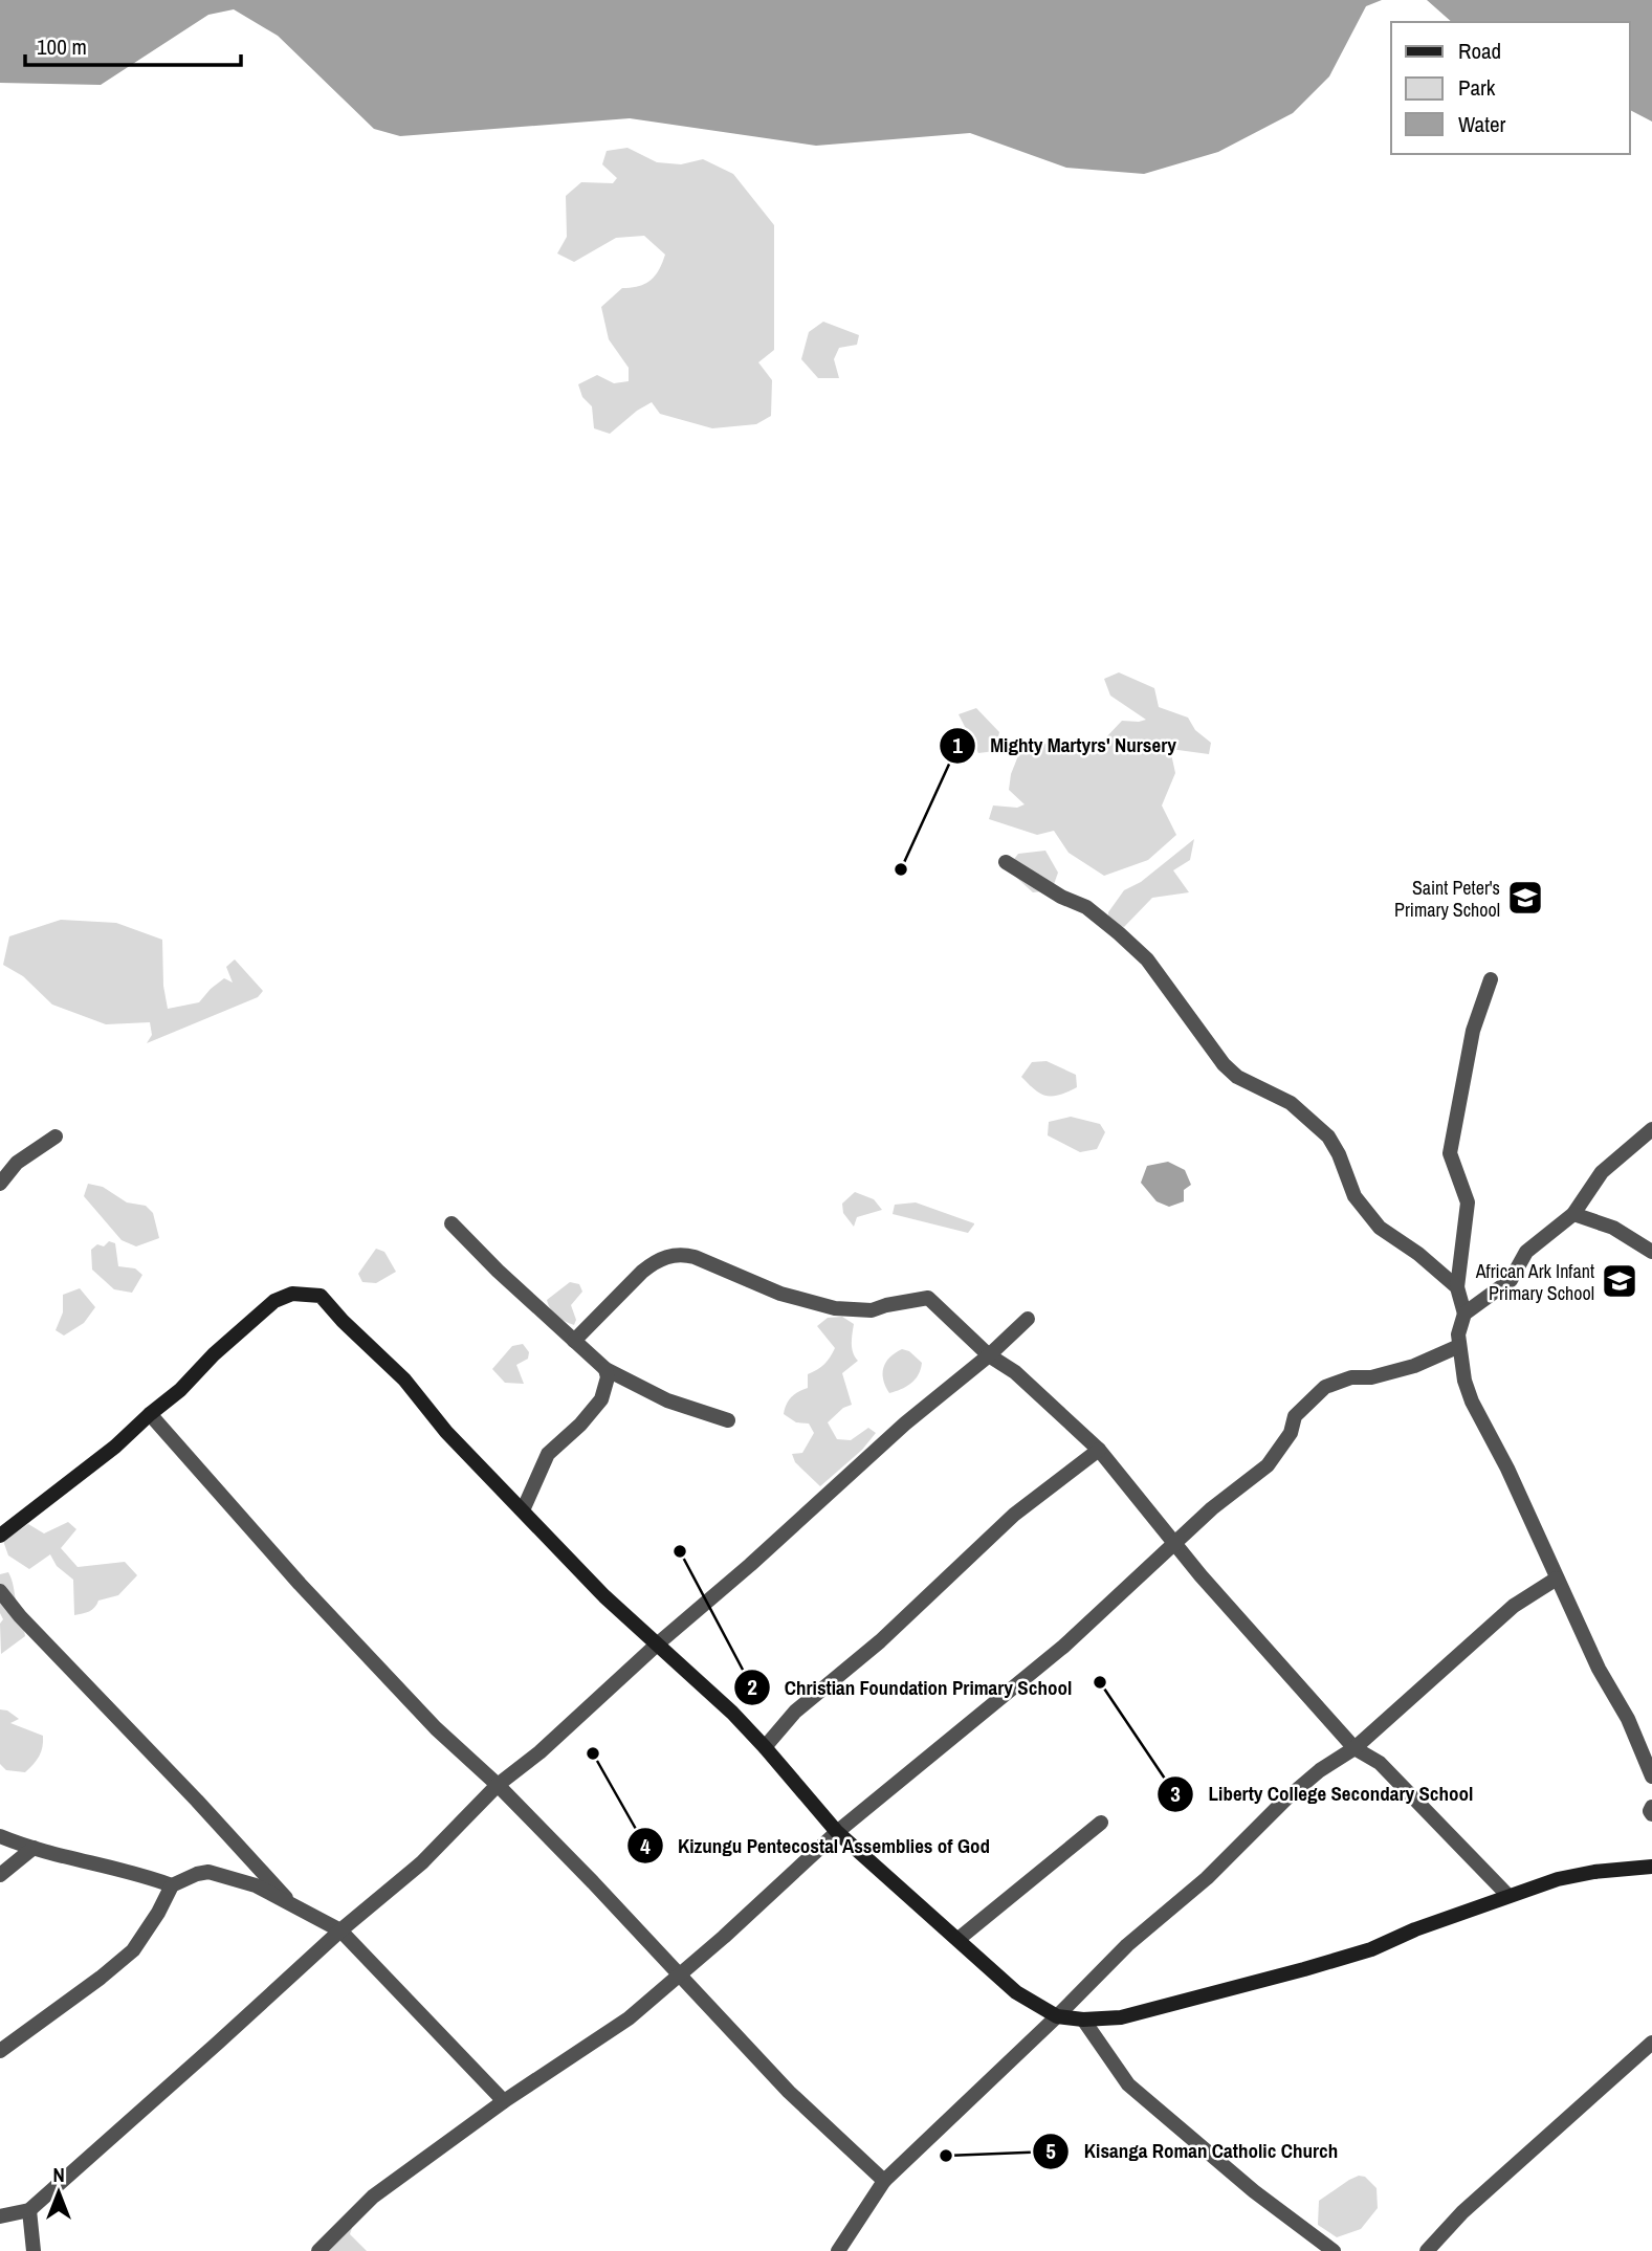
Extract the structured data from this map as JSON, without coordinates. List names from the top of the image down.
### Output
{
  "places": {
    "other": [
      "Mighty Martyrs' Nursery",
      "Christian Foundation Primary School",
      "Liberty College Secondary School",
      "Kizungu Pentecostal Assemblies of God",
      "Kisanga Roman Catholic Church"
    ],
    "school or university": ["Saint Peter's Primary School", "African Ark Infant Primary School"]
  },
  "legend": ["Road", "Park", "Water"],
  "scale_bar": "100 m",
  "north": "top"
}
